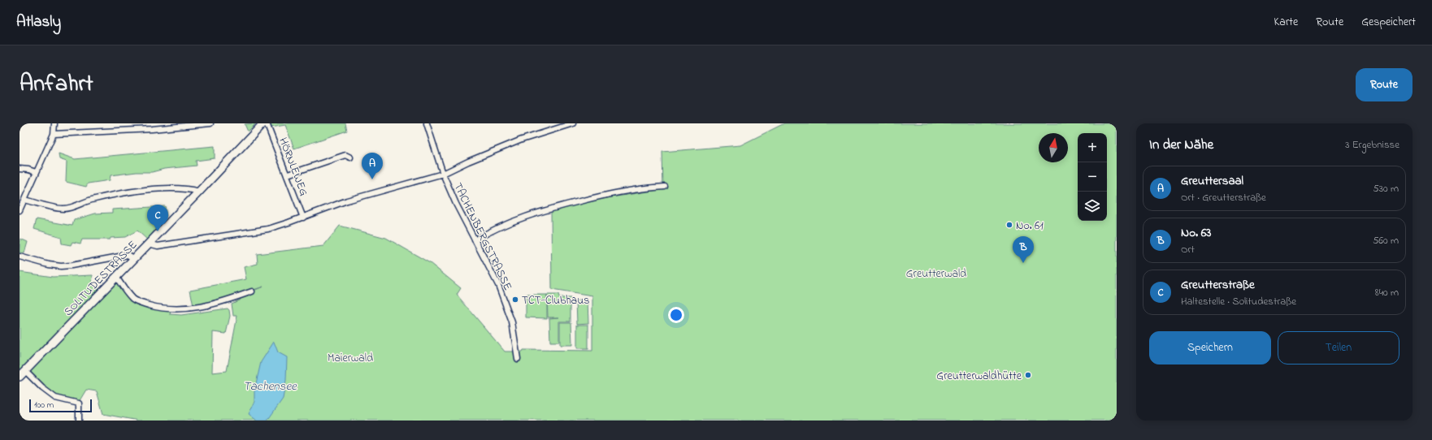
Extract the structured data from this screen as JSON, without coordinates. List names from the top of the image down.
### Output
{
  "streets": {
    "main road": ["SOLITUDESTRASSE"],
    "street": ["HÖRNLEWEG", "TACHENBERGSTRASSE"]
  },
  "water": ["Tachensee"],
  "parks": ["Greutterwald", "Maierwald"],
  "places": ["No. 61", "TCT-Clubhaus", "Greutterwaldhütte"],
  "scale_bar": "100 m",
  "north": "top",
  "page": {
    "header": "Atlasly",
    "nav": ["Karte", "Route", "Gespeichert"],
    "title": "Anfahrt",
    "buttons": [
      "Route",
      ["Speichern", "Teilen"]
    ],
    "heading": ["In der Nähe", "3 Ergebnisse"],
    "map_buttons": ["+", "−"],
    "pins": ["A", "C", "B"],
    "list": [
      {
        "mark": "A",
        "name": "Greuttersaal",
        "note": "Ort · Greutterstraße",
        "value": "530 m"
      },
      {
        "mark": "B",
        "name": "No. 63",
        "note": "Ort",
        "value": "560 m"
      },
      {
        "mark": "C",
        "name": "Greutterstraße",
        "note": "Haltestelle · Solitudestraße",
        "value": "840 m"
      }
    ],
    "scale": "100 m"
  }
}
